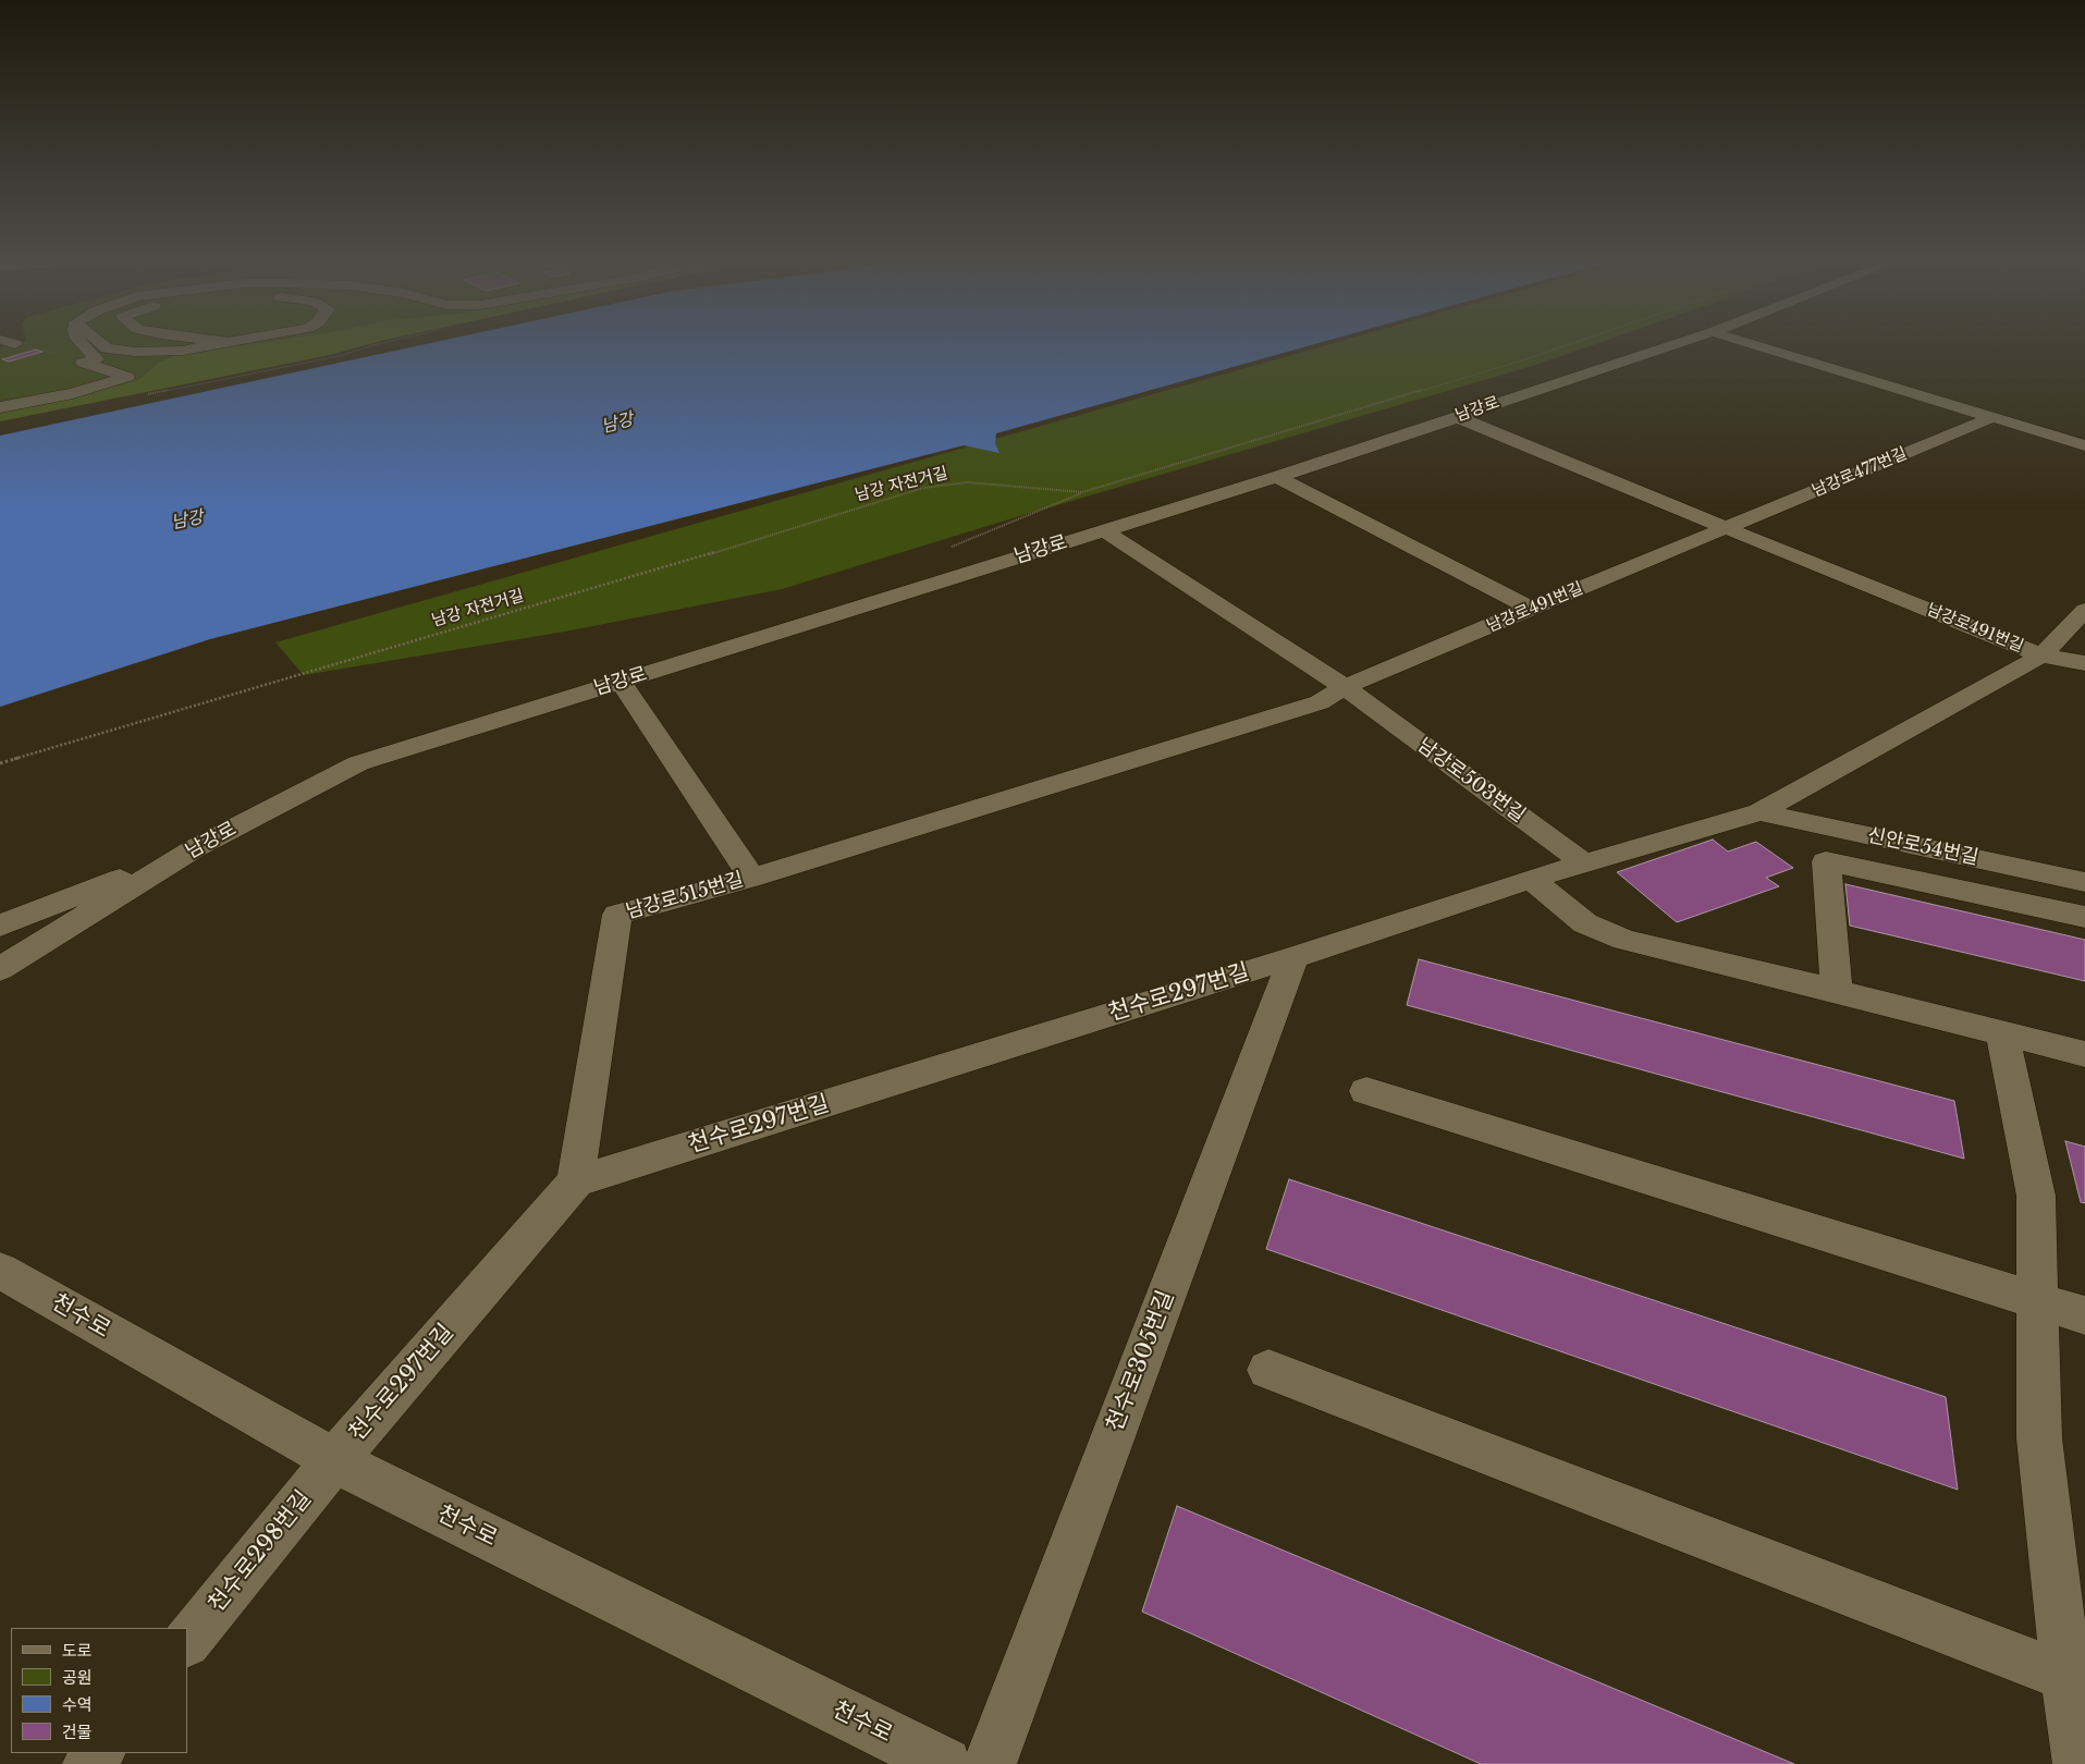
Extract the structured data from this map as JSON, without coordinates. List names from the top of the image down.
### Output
{
  "streets": {
    "street": [
      "남강로",
      "남강로477번길",
      "남강로491번길",
      "남강로503번길",
      "신안로54번길",
      "남강로515번길",
      "천수로297번길",
      "천수로",
      "천수로305번길",
      "천수로298번길"
    ],
    "path": ["남강 자전거길"]
  },
  "crossings": [
    ["남강로", "남강로491번길"],
    ["남강로", "남강로503번길"],
    ["남강로", "남강로515번길"],
    ["남강로477번길", "남강로491번길"],
    ["남강로491번길", "남강로503번길"],
    ["남강로491번길", "신안로54번길"],
    ["남강로491번길", "남강로515번길"],
    ["남강로503번길", "신안로54번길"],
    ["남강로515번길", "천수로297번길"],
    ["천수로297번길", "천수로"],
    ["천수로297번길", "천수로305번길"],
    ["천수로297번길", "천수로298번길"],
    ["천수로", "천수로298번길"]
  ],
  "water": ["남강"],
  "legend": [
    "도로",
    "공원",
    "수역",
    "건물"
  ]
}
